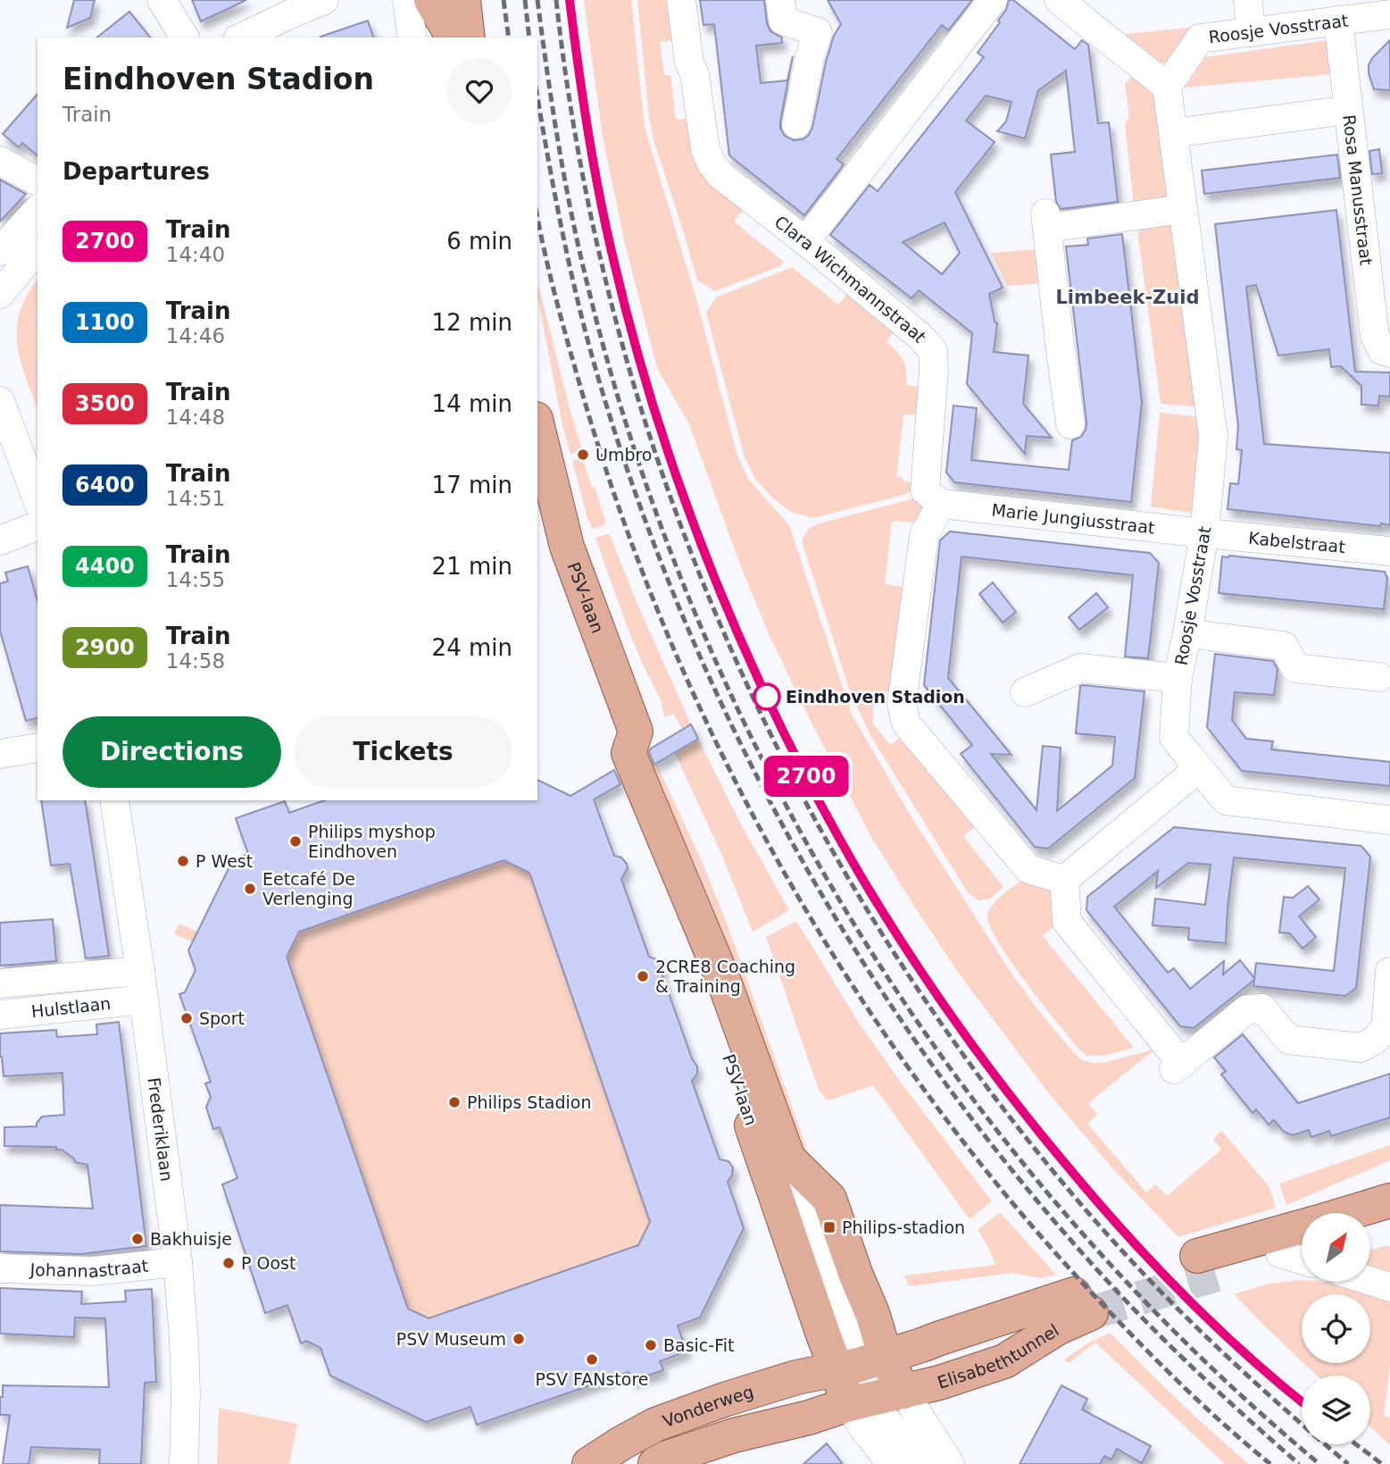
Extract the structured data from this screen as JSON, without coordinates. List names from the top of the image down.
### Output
{
  "streets": {
    "main road": ["PSV-laan", "Elisabethtunnel", "Vonderweg"],
    "street": [
      "Roosje Vosstraat",
      "Rosa Manusstraat",
      "Clara Wichmannstraat",
      "Marie Jungiusstraat",
      "Kabelstraat",
      "Hulstlaan",
      "Frederiklaan",
      "Johannastraat"
    ]
  },
  "crossings": [
    ["Roosje Vosstraat", "Rosa Manusstraat"],
    ["Roosje Vosstraat", "Marie Jungiusstraat"],
    ["Roosje Vosstraat", "Kabelstraat"],
    ["Clara Wichmannstraat", "Marie Jungiusstraat"],
    ["Marie Jungiusstraat", "Kabelstraat"],
    ["PSV-laan", "Elisabethtunnel"],
    ["PSV-laan", "Vonderweg"],
    ["Hulstlaan", "Frederiklaan"],
    ["Frederiklaan", "Johannastraat"],
    ["Elisabethtunnel", "Vonderweg"]
  ],
  "districts": ["Limbeek-Zuid"],
  "places": {
    "other": [
      "Umbro",
      "Eindhoven Stadion",
      "Philips myshop Eindhoven",
      "P West",
      "Eetcafé De Verlenging",
      "2CRE8 Coaching & Training",
      "Sport",
      "Philips Stadion",
      "Bakhuisje",
      "P Oost",
      "PSV Museum",
      "Basic-Fit",
      "PSV FANstore"
    ],
    "transit": ["Philips-stadion"]
  },
  "north": "top right",
  "page": {
    "on_map": "2700",
    "heading": [
      ["Eindhoven Stadion", "Train"],
      "Departures"
    ],
    "list": [
      {
        "mark": "2700",
        "name": "Train",
        "note": "14:40",
        "value": "6 min"
      },
      {
        "mark": "1100",
        "name": "Train",
        "note": "14:46",
        "value": "12 min"
      },
      {
        "mark": "3500",
        "name": "Train",
        "note": "14:48",
        "value": "14 min"
      },
      {
        "mark": "6400",
        "name": "Train",
        "note": "14:51",
        "value": "17 min"
      },
      {
        "mark": "4400",
        "name": "Train",
        "note": "14:55",
        "value": "21 min"
      },
      {
        "mark": "2900",
        "name": "Train",
        "note": "14:58",
        "value": "24 min"
      }
    ],
    "buttons": ["Directions", "Tickets"]
  }
}
